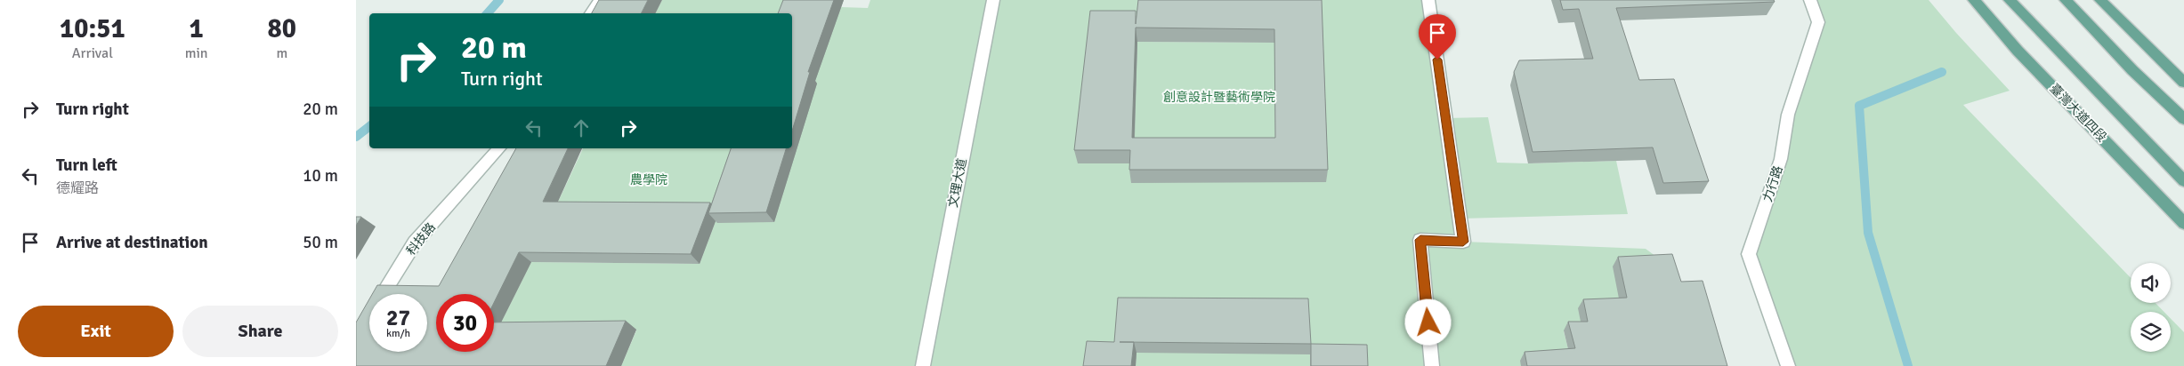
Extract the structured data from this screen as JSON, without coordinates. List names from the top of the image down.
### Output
{
  "streets": {
    "main road": ["臺灣大道四段"],
    "street": ["文理大道", "力行路", "科技路"]
  },
  "parks": ["創意設計暨藝術學院", "農學院"],
  "page": {
    "eta": [
      "10:51",
      "Arrival",
      "1",
      "min",
      "80",
      "m"
    ],
    "turn": ["20 m", "Turn right"],
    "list": [
      {
        "name": "Turn right",
        "value": "20 m"
      },
      {
        "name": "Turn left",
        "note": "德耀路",
        "value": "10 m"
      },
      {
        "name": "Arrive at destination",
        "value": "50 m"
      }
    ],
    "speed": "27 km/h",
    "limit": "30",
    "buttons": ["Exit", "Share"]
  }
}
